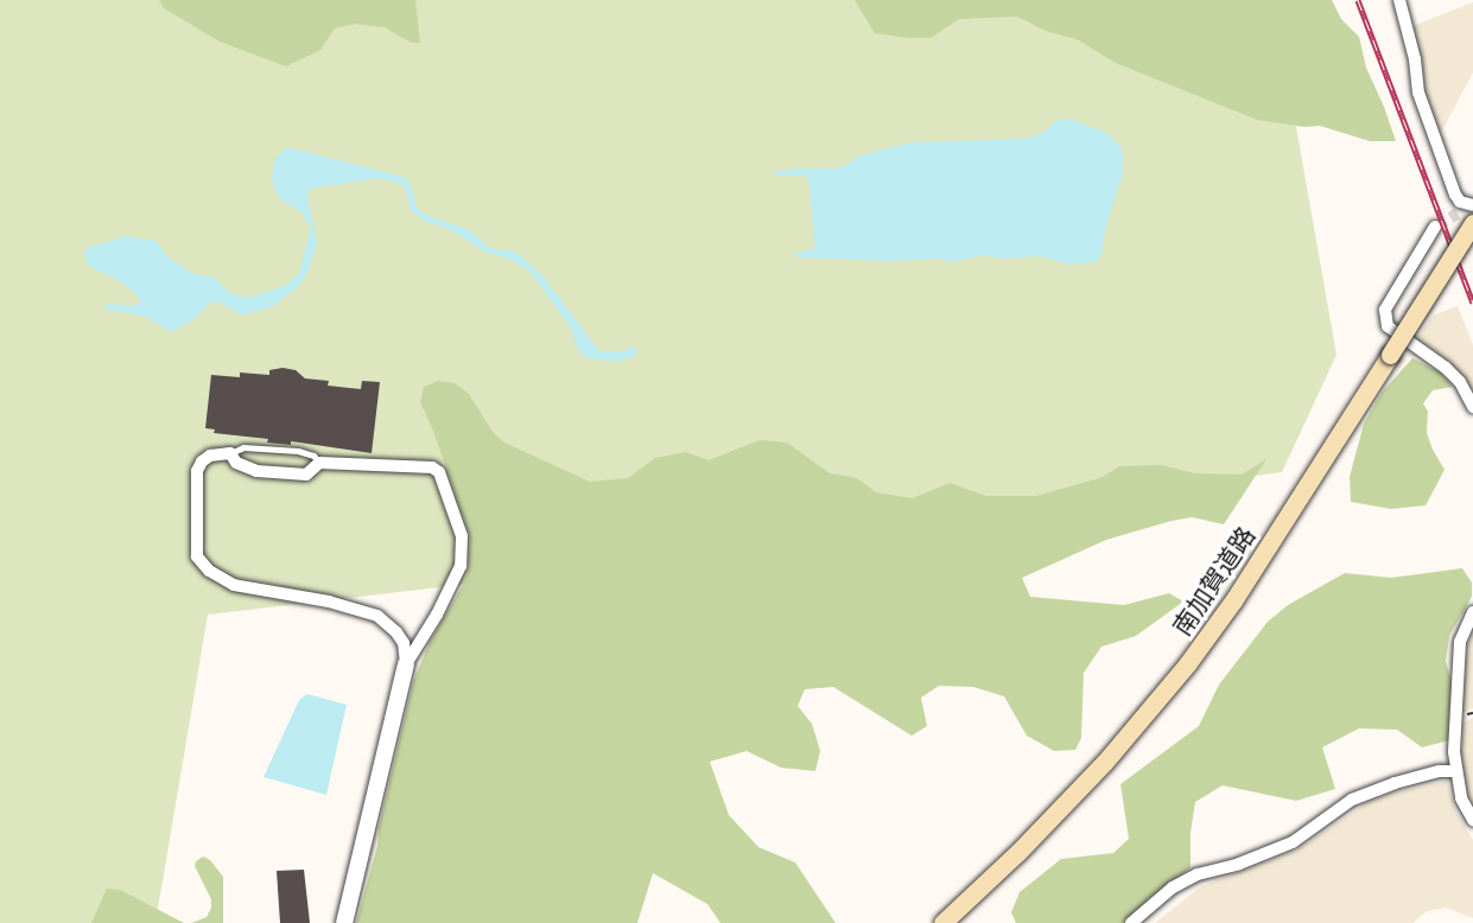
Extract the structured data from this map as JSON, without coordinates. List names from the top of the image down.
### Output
{
  "streets": {
    "main road": ["南加賀道路"]
  }
}
